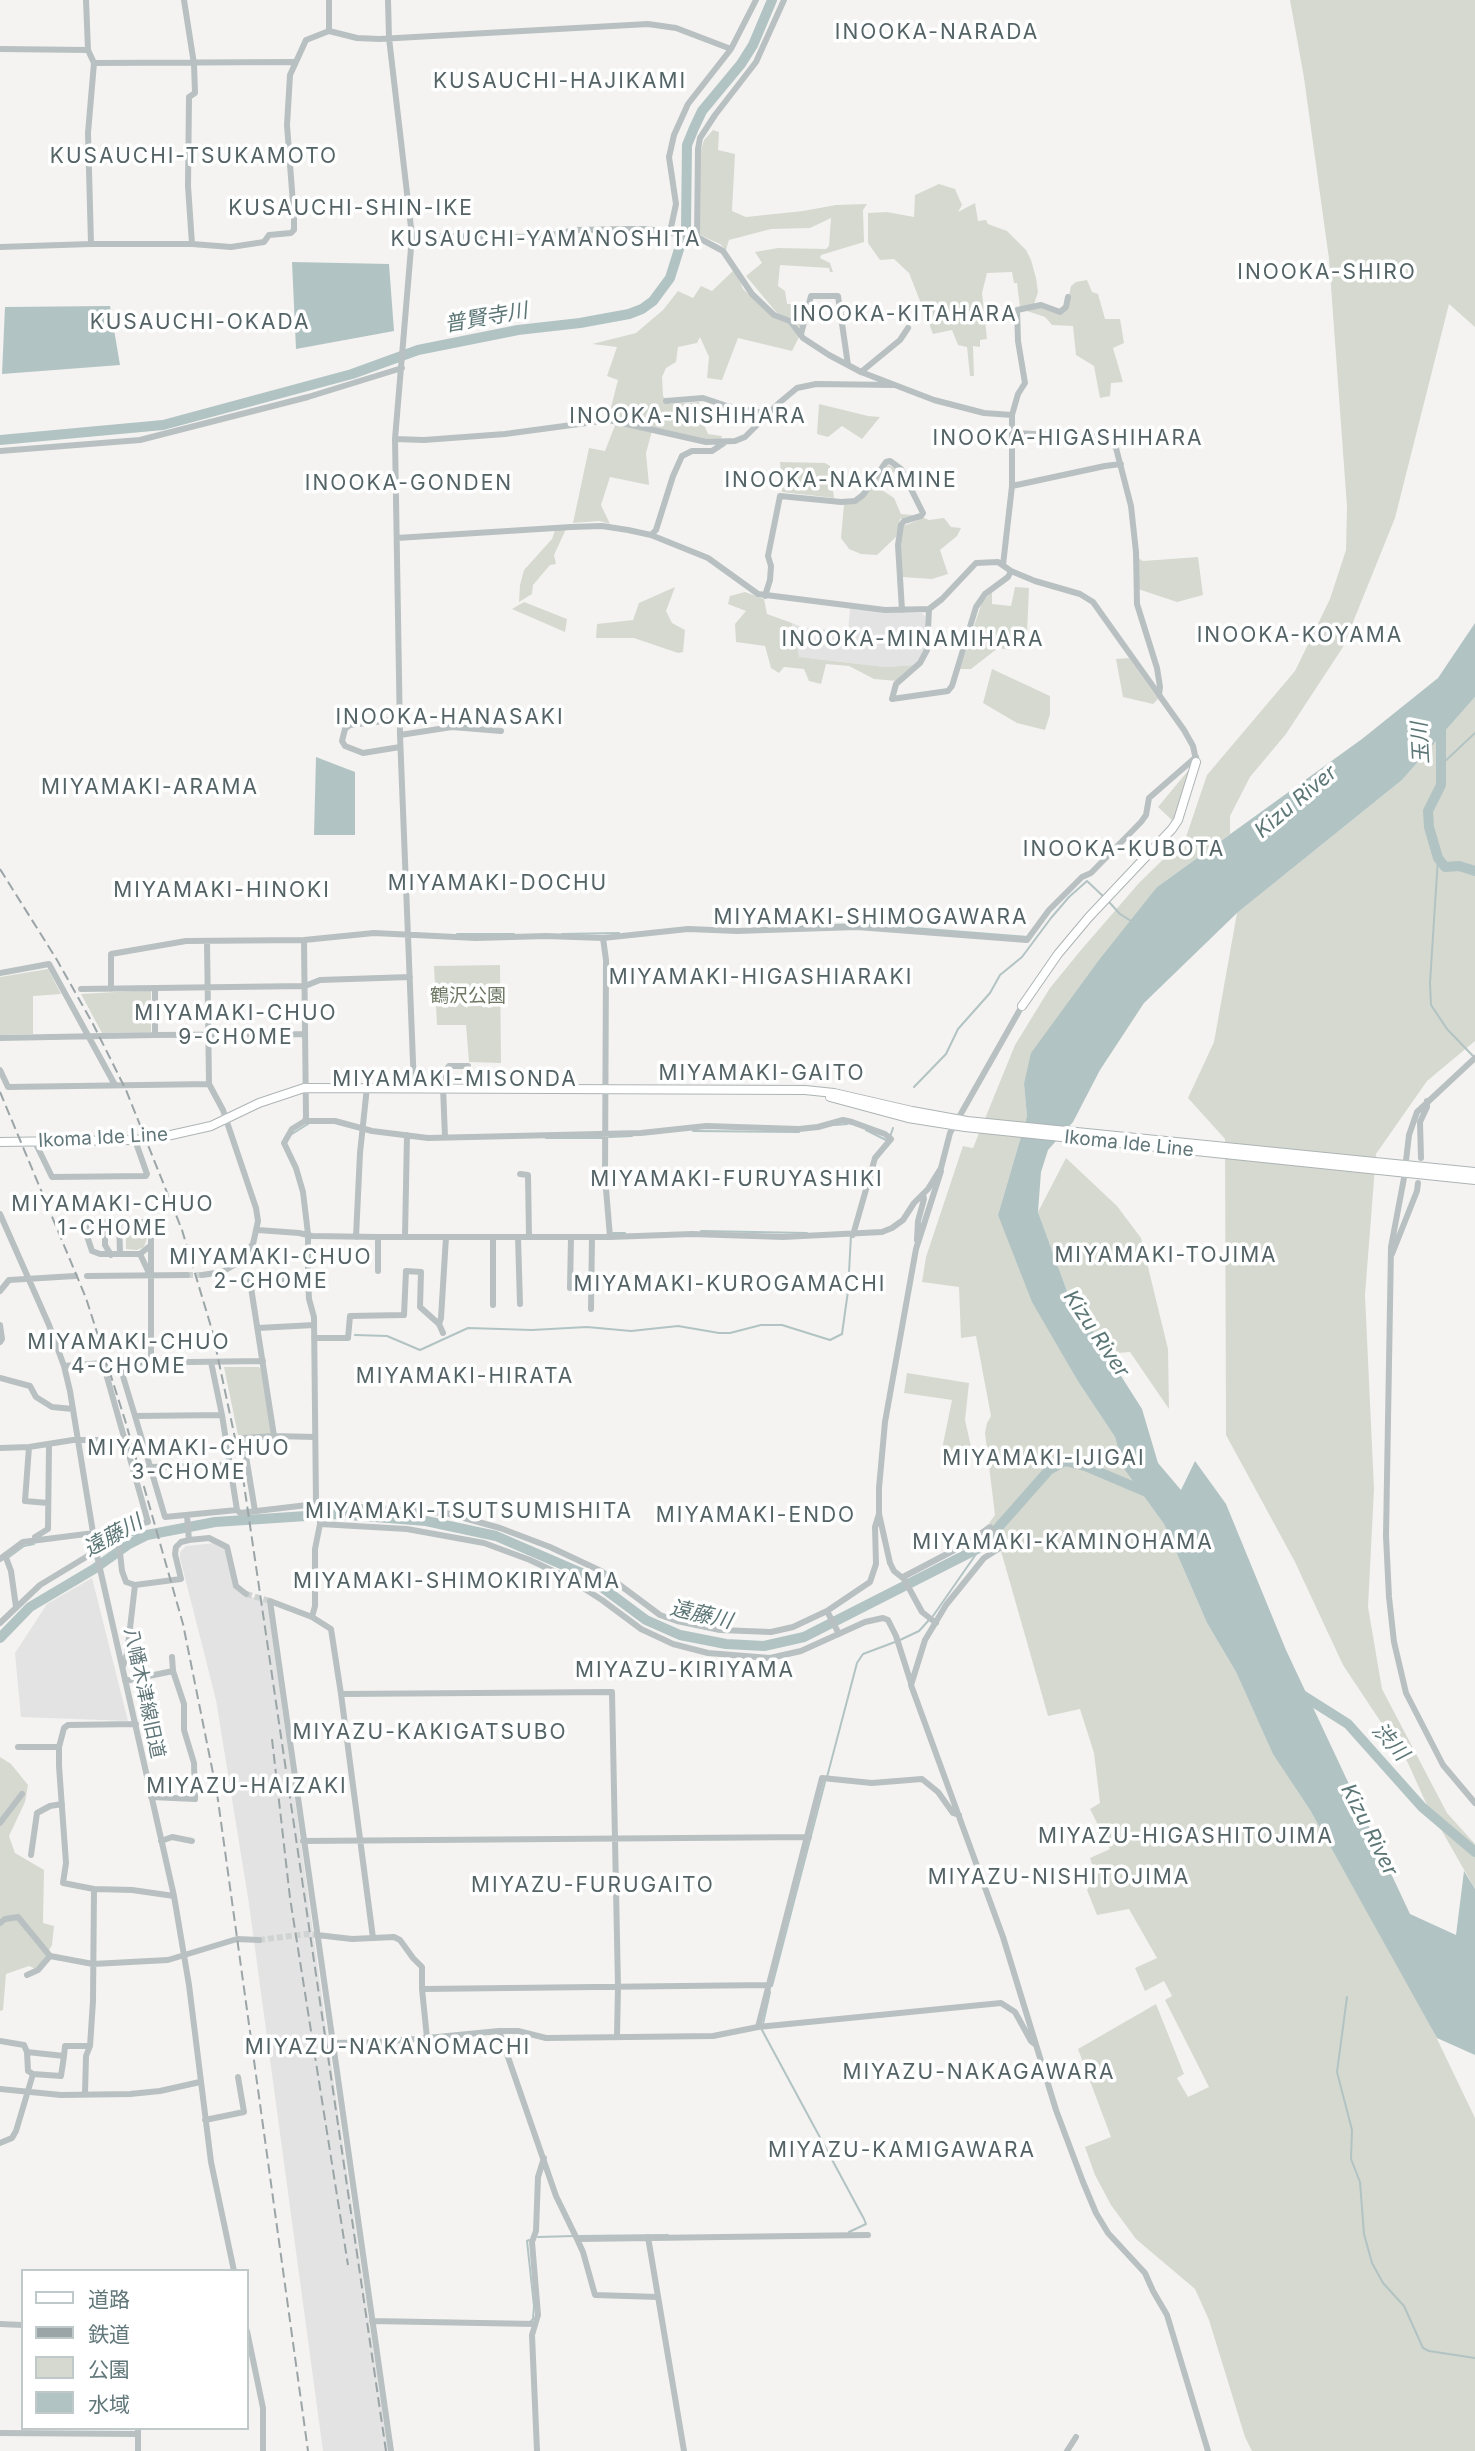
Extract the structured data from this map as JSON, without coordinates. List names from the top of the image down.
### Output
{
  "streets": {
    "main road": ["Ikoma Ide Line"],
    "street": ["八幡木津線旧道"]
  },
  "districts": [
    "INOOKA-NARADA",
    "KUSAUCHI-HAJIKAMI",
    "KUSAUCHI-TSUKAMOTO",
    "KUSAUCHI-SHIN-IKE",
    "KUSAUCHI-YAMANOSHITA",
    "INOOKA-SHIRO",
    "INOOKA-KITAHARA",
    "KUSAUCHI-OKADA",
    "INOOKA-NISHIHARA",
    "INOOKA-HIGASHIHARA",
    "INOOKA-NAKAMINE",
    "INOOKA-GONDEN",
    "INOOKA-KOYAMA",
    "INOOKA-MINAMIHARA",
    "INOOKA-HANASAKI",
    "MIYAMAKI-ARAMA",
    "INOOKA-KUBOTA",
    "MIYAMAKI-DOCHU",
    "MIYAMAKI-HINOKI",
    "MIYAMAKI-SHIMOGAWARA",
    "MIYAMAKI-HIGASHIARAKI",
    "MIYAMAKI-CHUO 9-CHOME",
    "MIYAMAKI-GAITO",
    "MIYAMAKI-MISONDA",
    "MIYAMAKI-FURUYASHIKI",
    "MIYAMAKI-CHUO 1-CHOME",
    "MIYAMAKI-TOJIMA",
    "MIYAMAKI-CHUO 2-CHOME",
    "MIYAMAKI-KUROGAMACHI",
    "MIYAMAKI-CHUO 4-CHOME",
    "MIYAMAKI-HIRATA",
    "MIYAMAKI-CHUO 3-CHOME",
    "MIYAMAKI-IJIGAI",
    "MIYAMAKI-TSUTSUMISHITA",
    "MIYAMAKI-ENDO",
    "MIYAMAKI-KAMINOHAMA",
    "MIYAMAKI-SHIMOKIRIYAMA",
    "MIYAZU-KIRIYAMA",
    "MIYAZU-KAKIGATSUBO",
    "MIYAZU-HAIZAKI",
    "MIYAZU-HIGASHITOJIMA",
    "MIYAZU-NISHITOJIMA",
    "MIYAZU-FURUGAITO",
    "MIYAZU-NAKANOMACHI",
    "MIYAZU-NAKAGAWARA",
    "MIYAZU-KAMIGAWARA"
  ],
  "water": [
    "普賢寺川",
    "玉川",
    "Kizu River",
    "遠藤川",
    "渋川"
  ],
  "parks": ["鶴沢公園"],
  "legend": [
    "道路",
    "鉄道",
    "公園",
    "水域"
  ]
}
